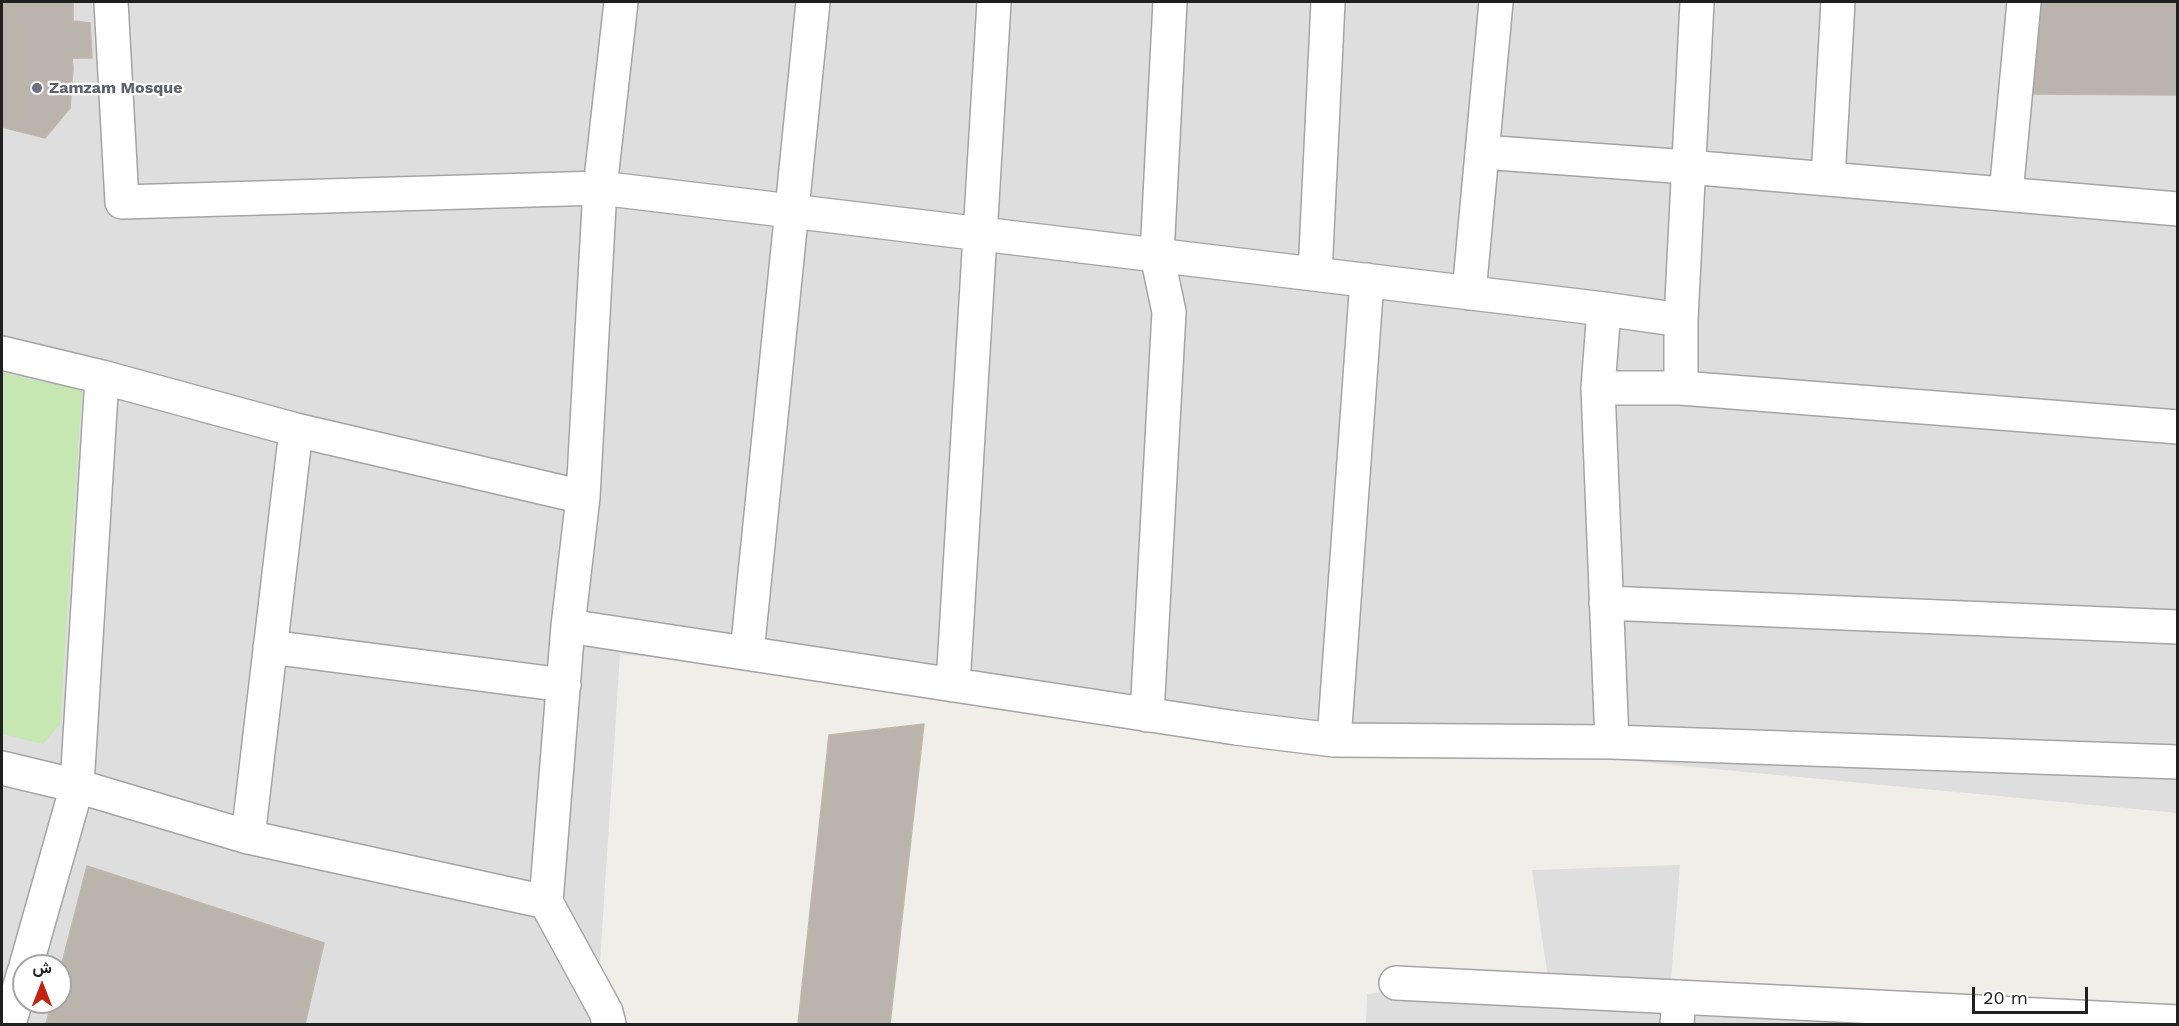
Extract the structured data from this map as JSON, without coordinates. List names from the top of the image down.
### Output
{
  "places": ["Zamzam Mosque"],
  "scale_bar": "20 m",
  "north": "top"
}
